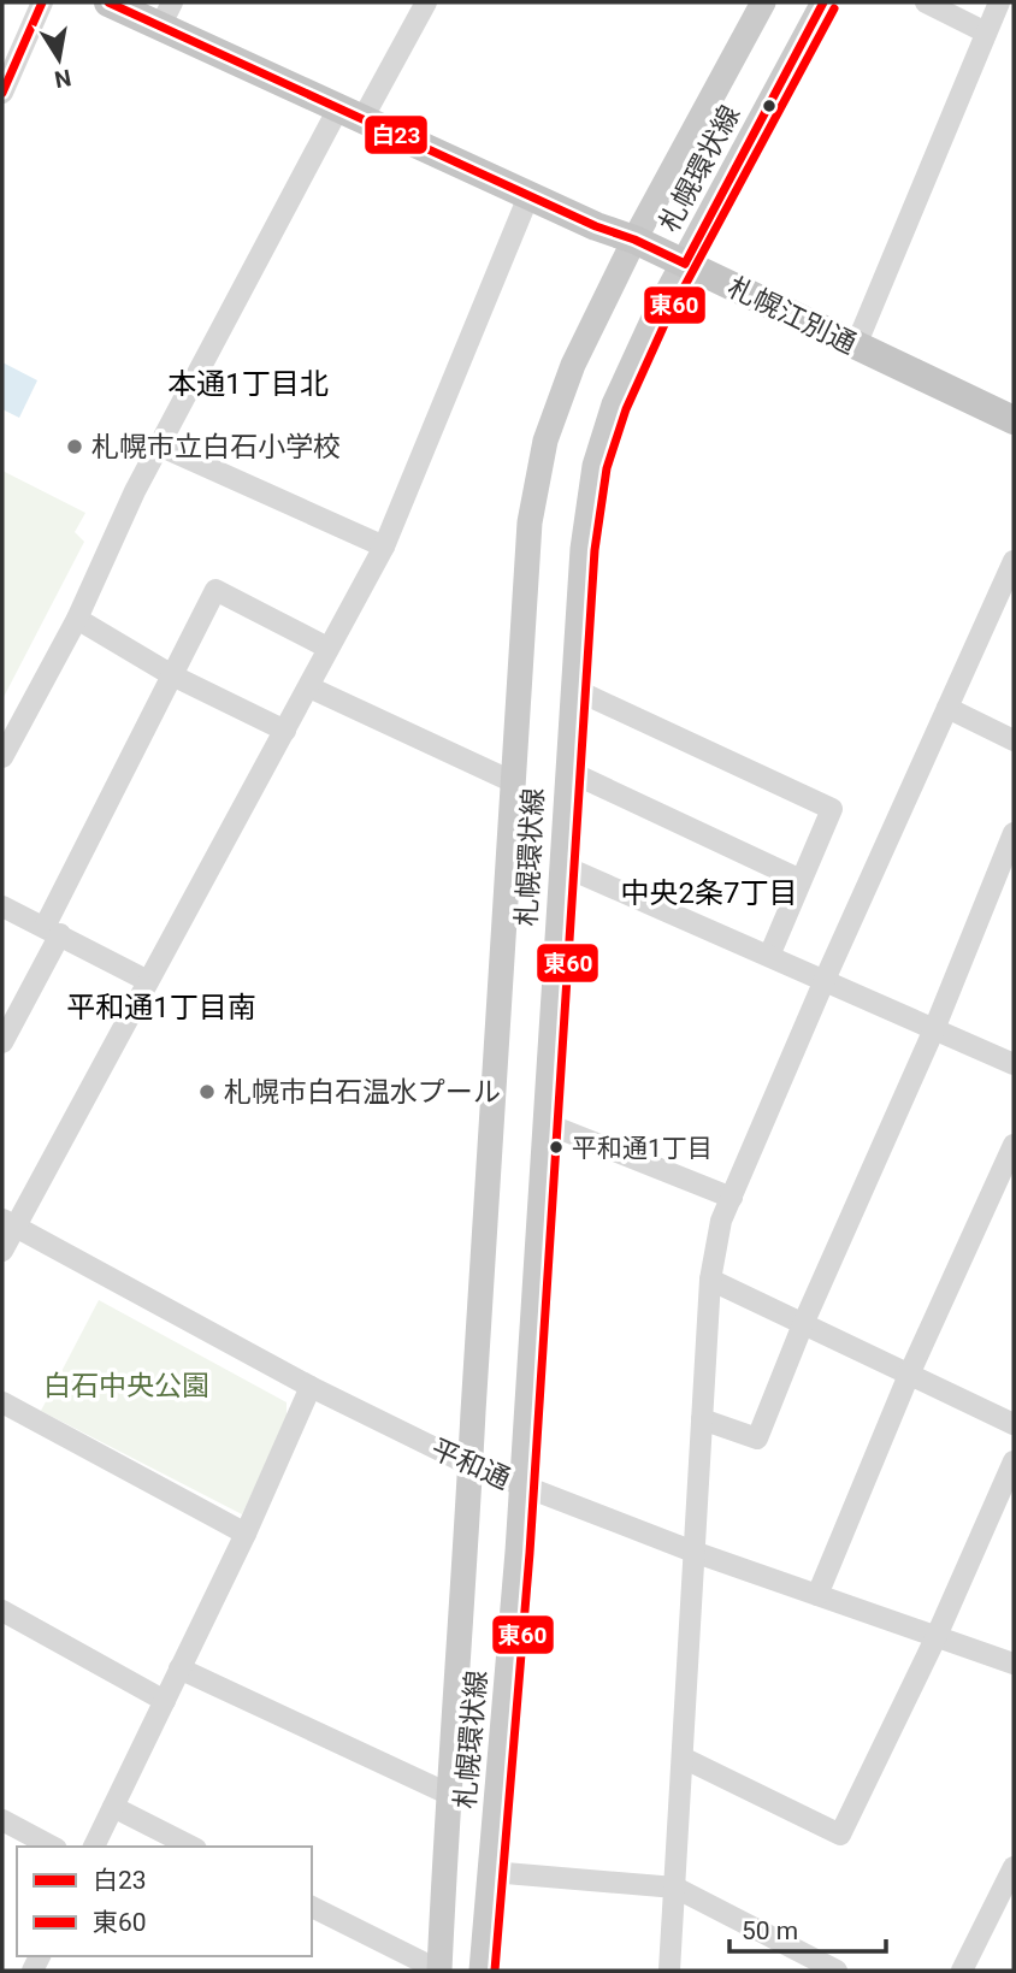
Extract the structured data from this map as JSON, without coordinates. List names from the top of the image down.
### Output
{
  "streets": {
    "highway": ["札幌江別通"],
    "main road": ["札幌環状線"],
    "street": ["平和通"]
  },
  "crossings": [
    ["札幌環状線", "札幌江別通"],
    ["札幌環状線", "平和通"]
  ],
  "districts": ["本通1丁目北", "中央2条7丁目", "平和通1丁目南"],
  "parks": ["白石中央公園"],
  "places": ["札幌市立白石小学校", "札幌市白石温水プール", "平和通1丁目"],
  "lines": ["transit line 白23", "transit line 東60"],
  "legend": ["白23", "東60"],
  "scale_bar": "50 m",
  "north": "bottom"
}
